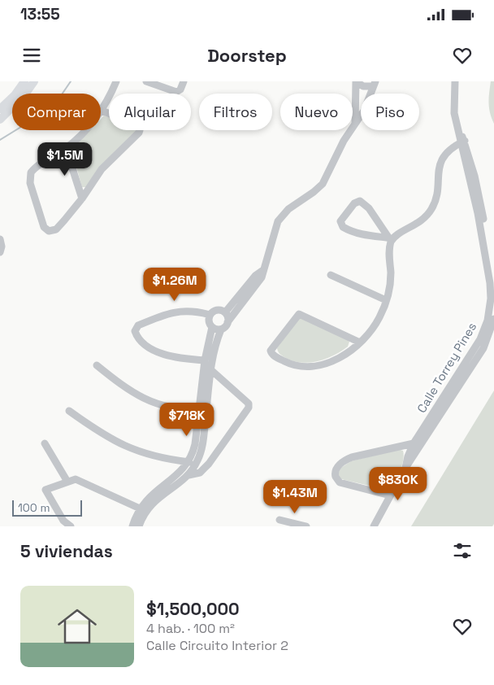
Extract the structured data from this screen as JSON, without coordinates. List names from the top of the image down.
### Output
{
  "streets": {
    "street": ["Calle Torrey Pines"]
  },
  "scale_bar": "100 m",
  "page": {
    "status": "13:55",
    "header": "Doorstep",
    "chip": [
      "Comprar",
      "Alquilar",
      "Filtros",
      "Nuevo",
      "Piso"
    ],
    "price": [
      "$1.5M",
      "$1.26M",
      "$718K",
      "$830K",
      "$1.43M"
    ],
    "scale": "100 m",
    "heading": "5 viviendas",
    "list": [
      {
        "name": "$1,500,000",
        "note": "4 hab. · 100 m² · Calle Circuito Interior 2"
      }
    ]
  }
}
